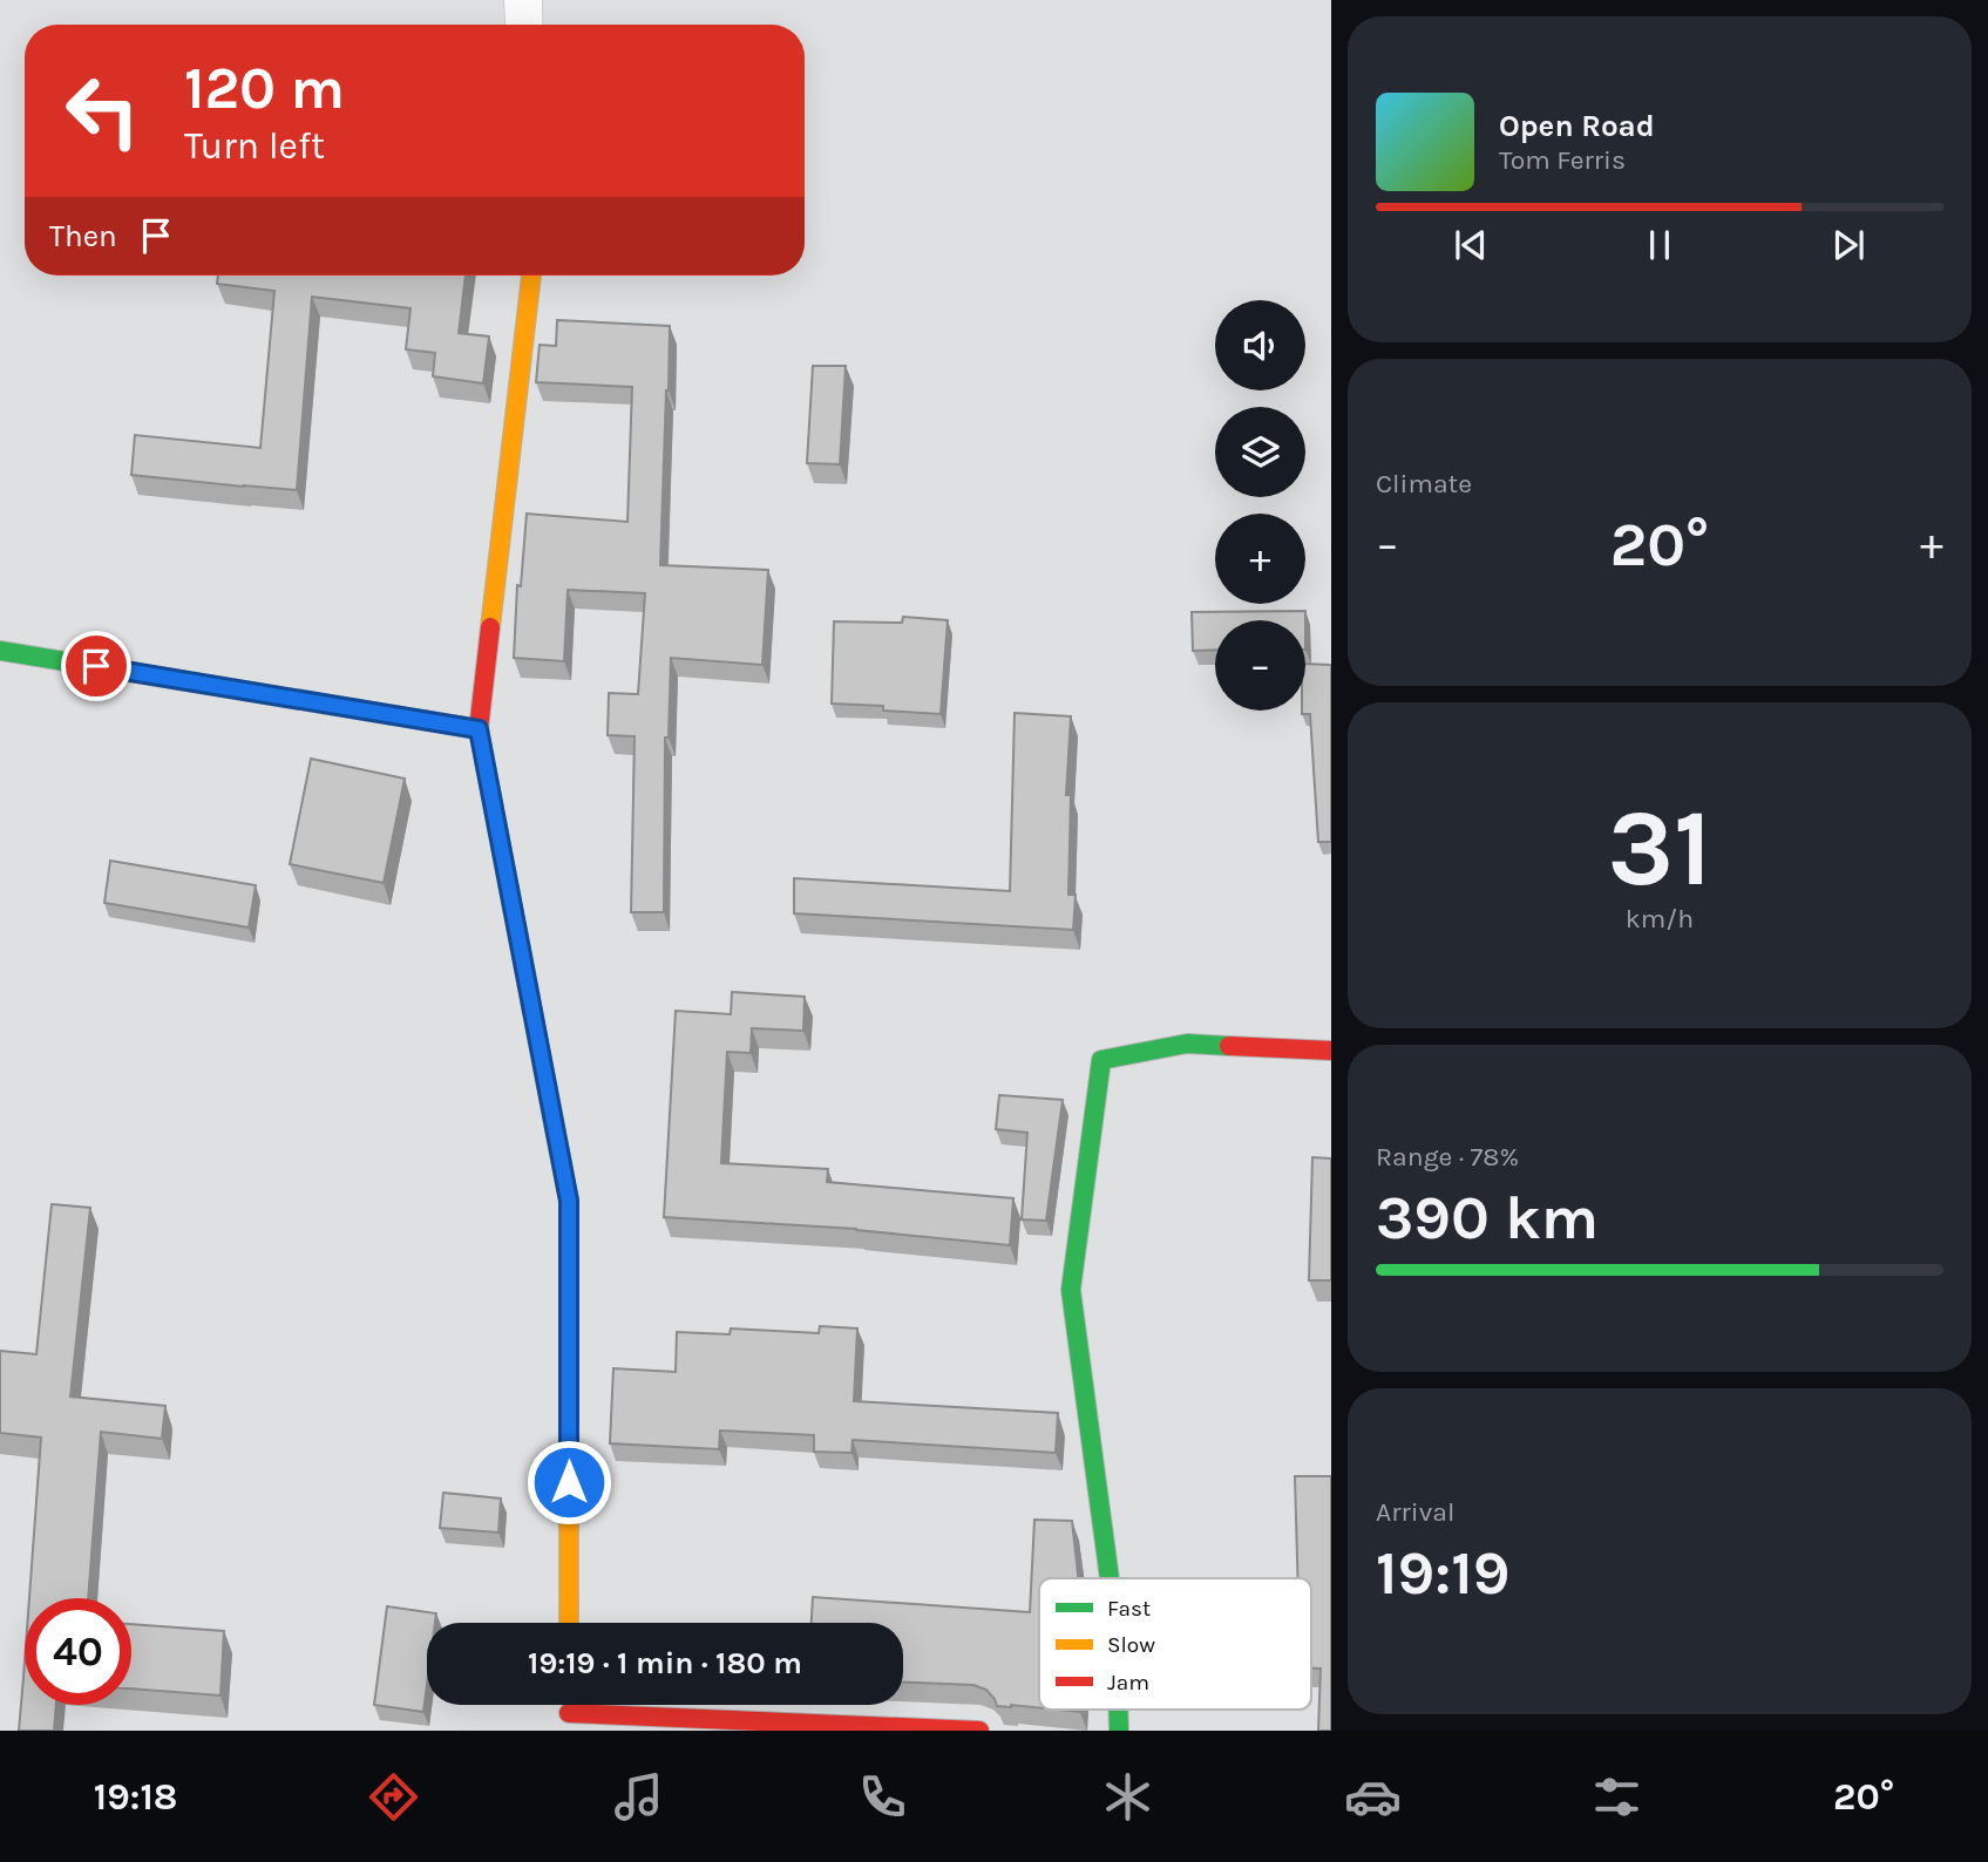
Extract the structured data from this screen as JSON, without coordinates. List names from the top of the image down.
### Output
{
  "legend": ["Fast", "Slow", "Jam"],
  "page": {
    "turn": ["120 m", "Turn left"],
    "song": ["Open Road", "Tom Ferris"],
    "then": "Then",
    "map_buttons": ["+", "−"],
    "tile": [
      "Climate",
      ["31", "km/h"],
      ["Range · 78%", "390 km"],
      ["Arrival", "19:19"]
    ],
    "heat": ["−", "20°", "+"],
    "limit": "40",
    "trip": "19:19 · 1 min · 180 m",
    "tabs": ["19:18", "20°"]
  }
}
